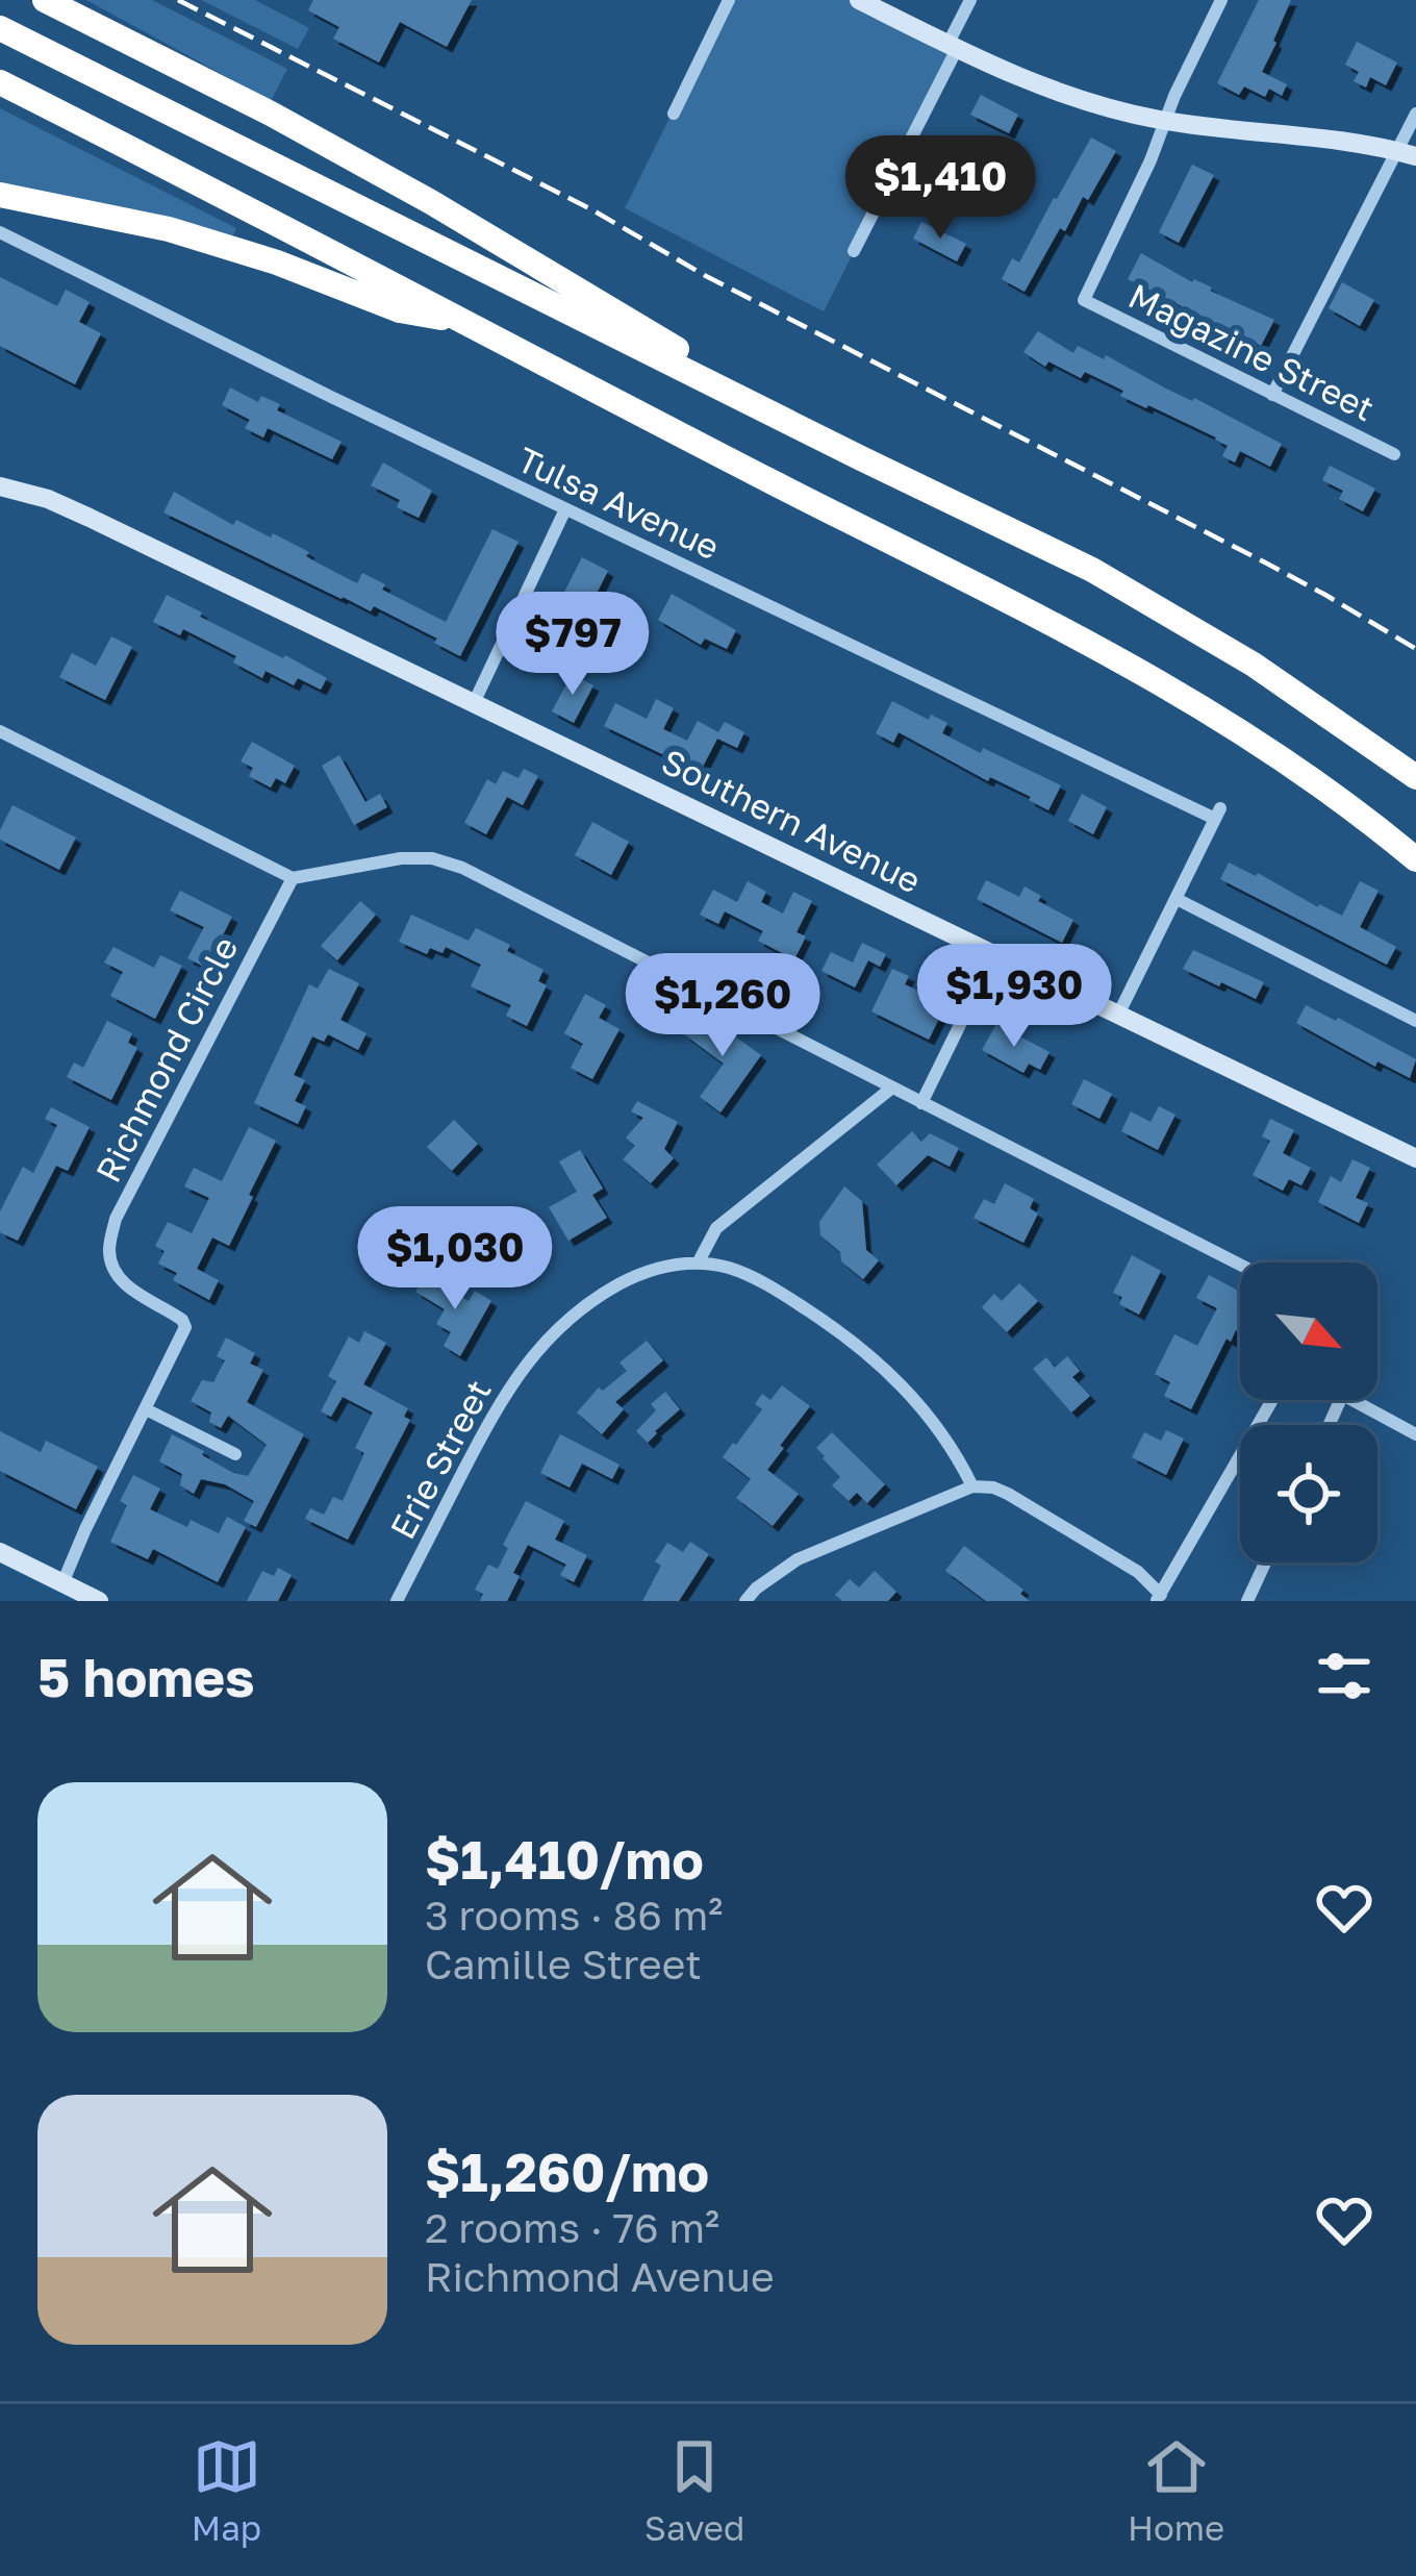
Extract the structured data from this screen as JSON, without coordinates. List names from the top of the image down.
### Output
{
  "streets": {
    "street": [
      "Magazine Street",
      "Tulsa Avenue",
      "Southern Avenue",
      "Richmond Circle",
      "Erie Street"
    ]
  },
  "north": "bottom right",
  "page": {
    "price": [
      "$1,410",
      "$797",
      "$1,930",
      "$1,260",
      "$1,030"
    ],
    "heading": "5 homes",
    "list": [
      {
        "name": "$1,410/mo",
        "note": "3 rooms · 86 m² · Camille Street"
      },
      {
        "name": "$1,260/mo",
        "note": "2 rooms · 76 m² · Richmond Avenue"
      }
    ],
    "tabs": ["Map", "Saved", "Home"]
  }
}
